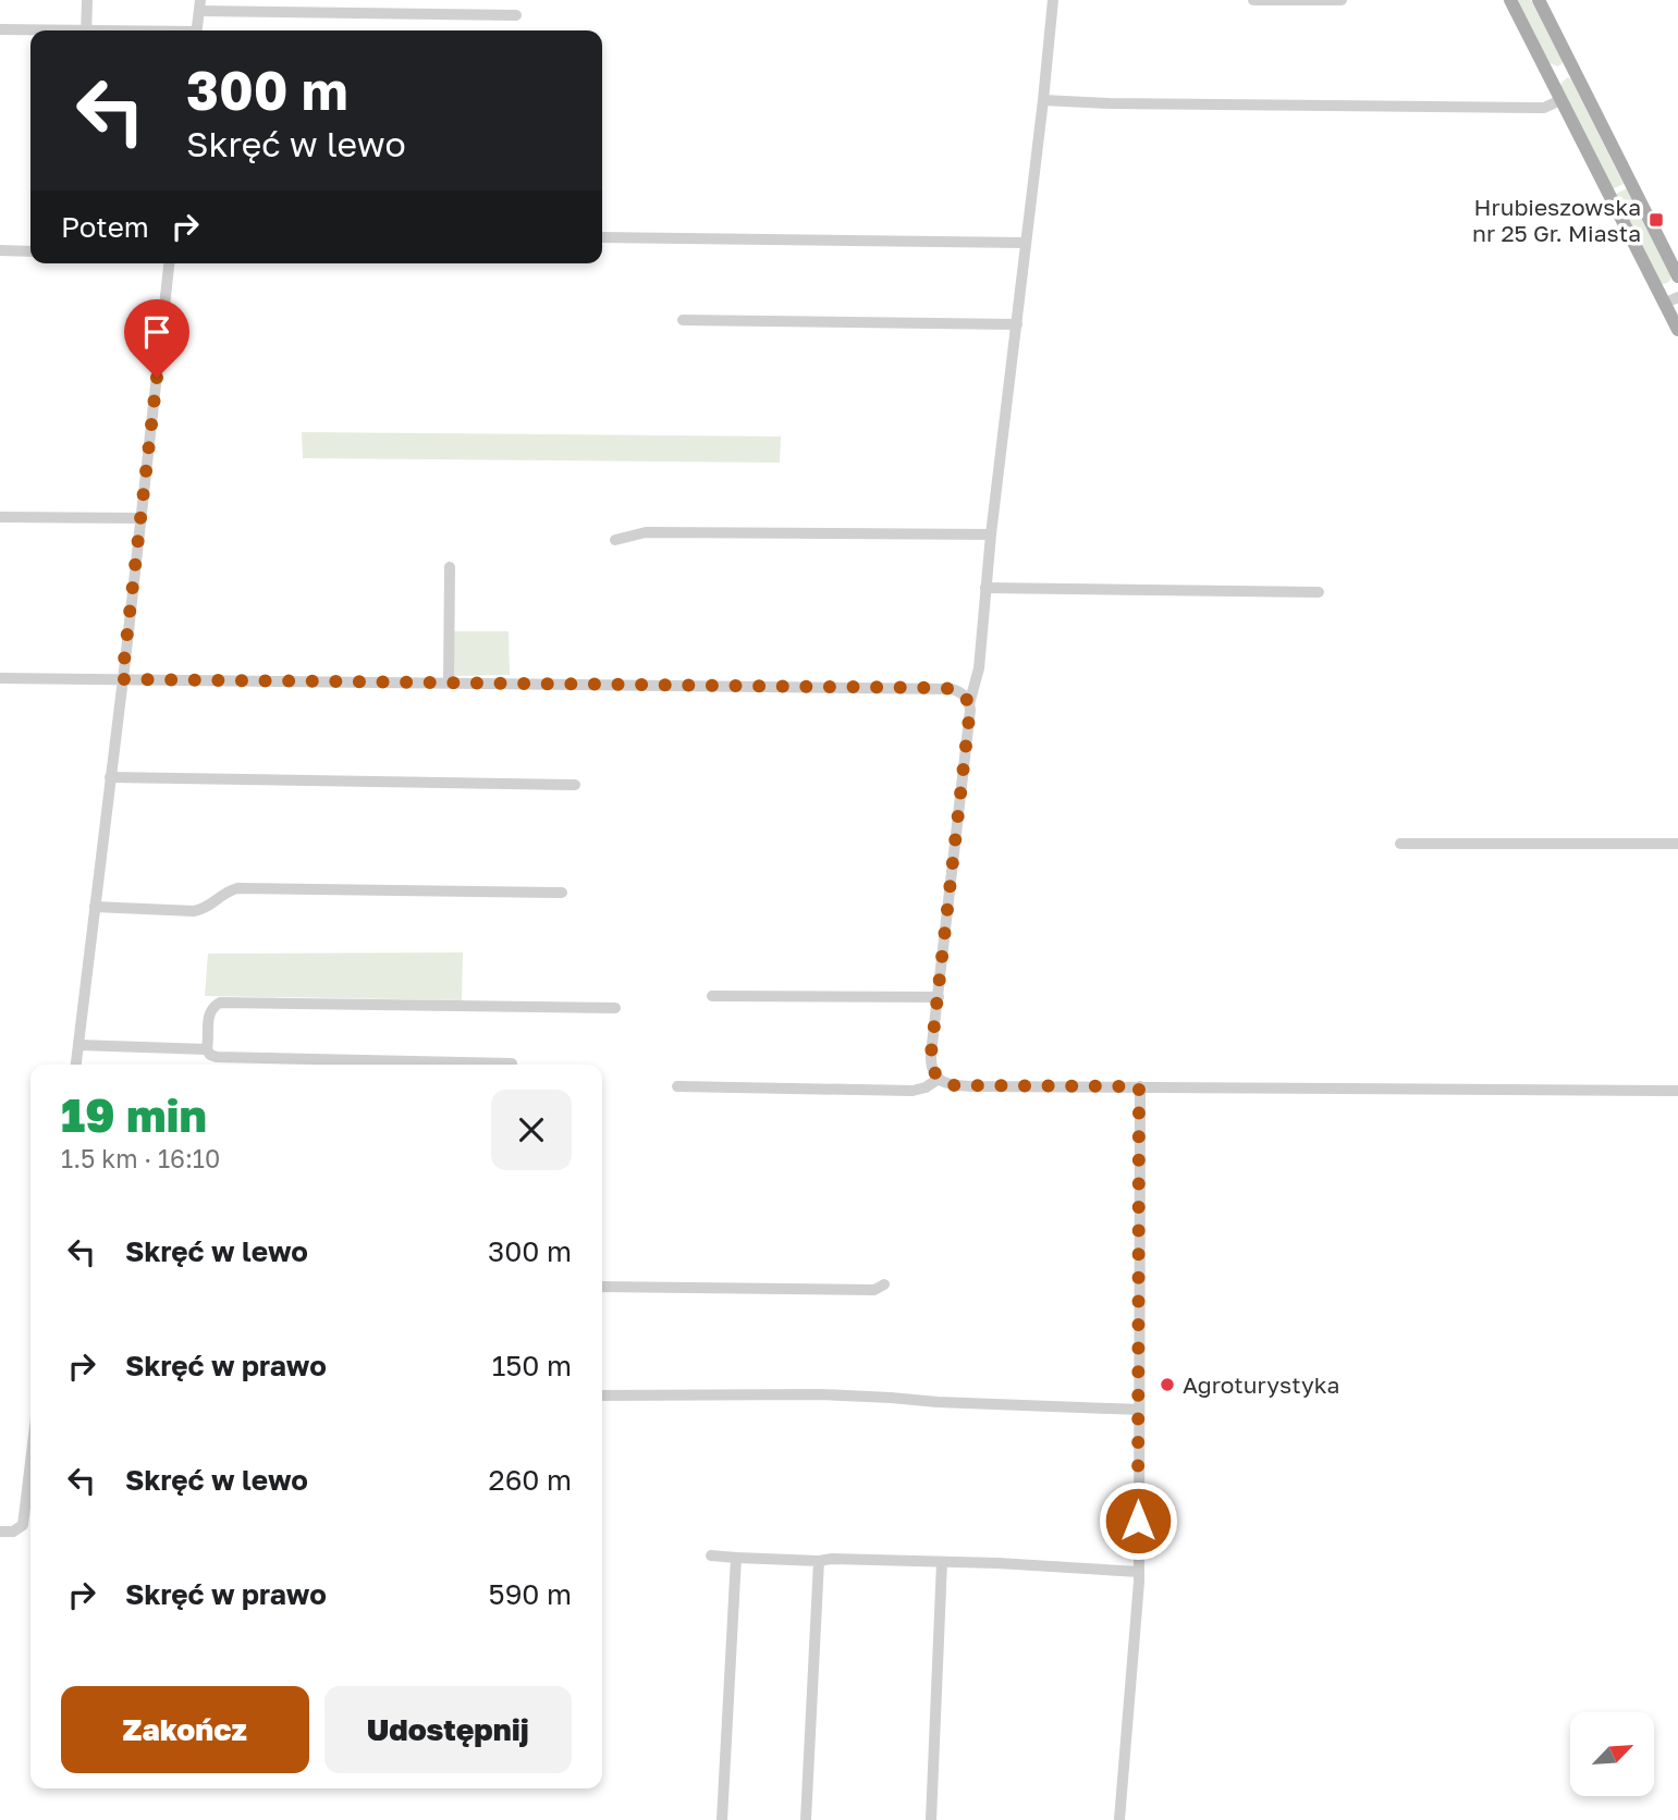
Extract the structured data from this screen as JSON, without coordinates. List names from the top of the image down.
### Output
{
  "places": {
    "transit": ["Hrubieszowska nr 25 Gr. Miasta"],
    "other": ["Agroturystyka"]
  },
  "north": "top right",
  "page": {
    "turn": ["300 m", "Skręć w lewo"],
    "then": "Potem",
    "heading": ["19 min", "1.5 km · 16:10"],
    "list": [
      {
        "name": "Skręć w lewo",
        "value": "300 m"
      },
      {
        "name": "Skręć w prawo",
        "value": "150 m"
      },
      {
        "name": "Skręć w lewo",
        "value": "260 m"
      },
      {
        "name": "Skręć w prawo",
        "value": "590 m"
      }
    ],
    "buttons": ["Zakończ", "Udostępnij"]
  }
}
